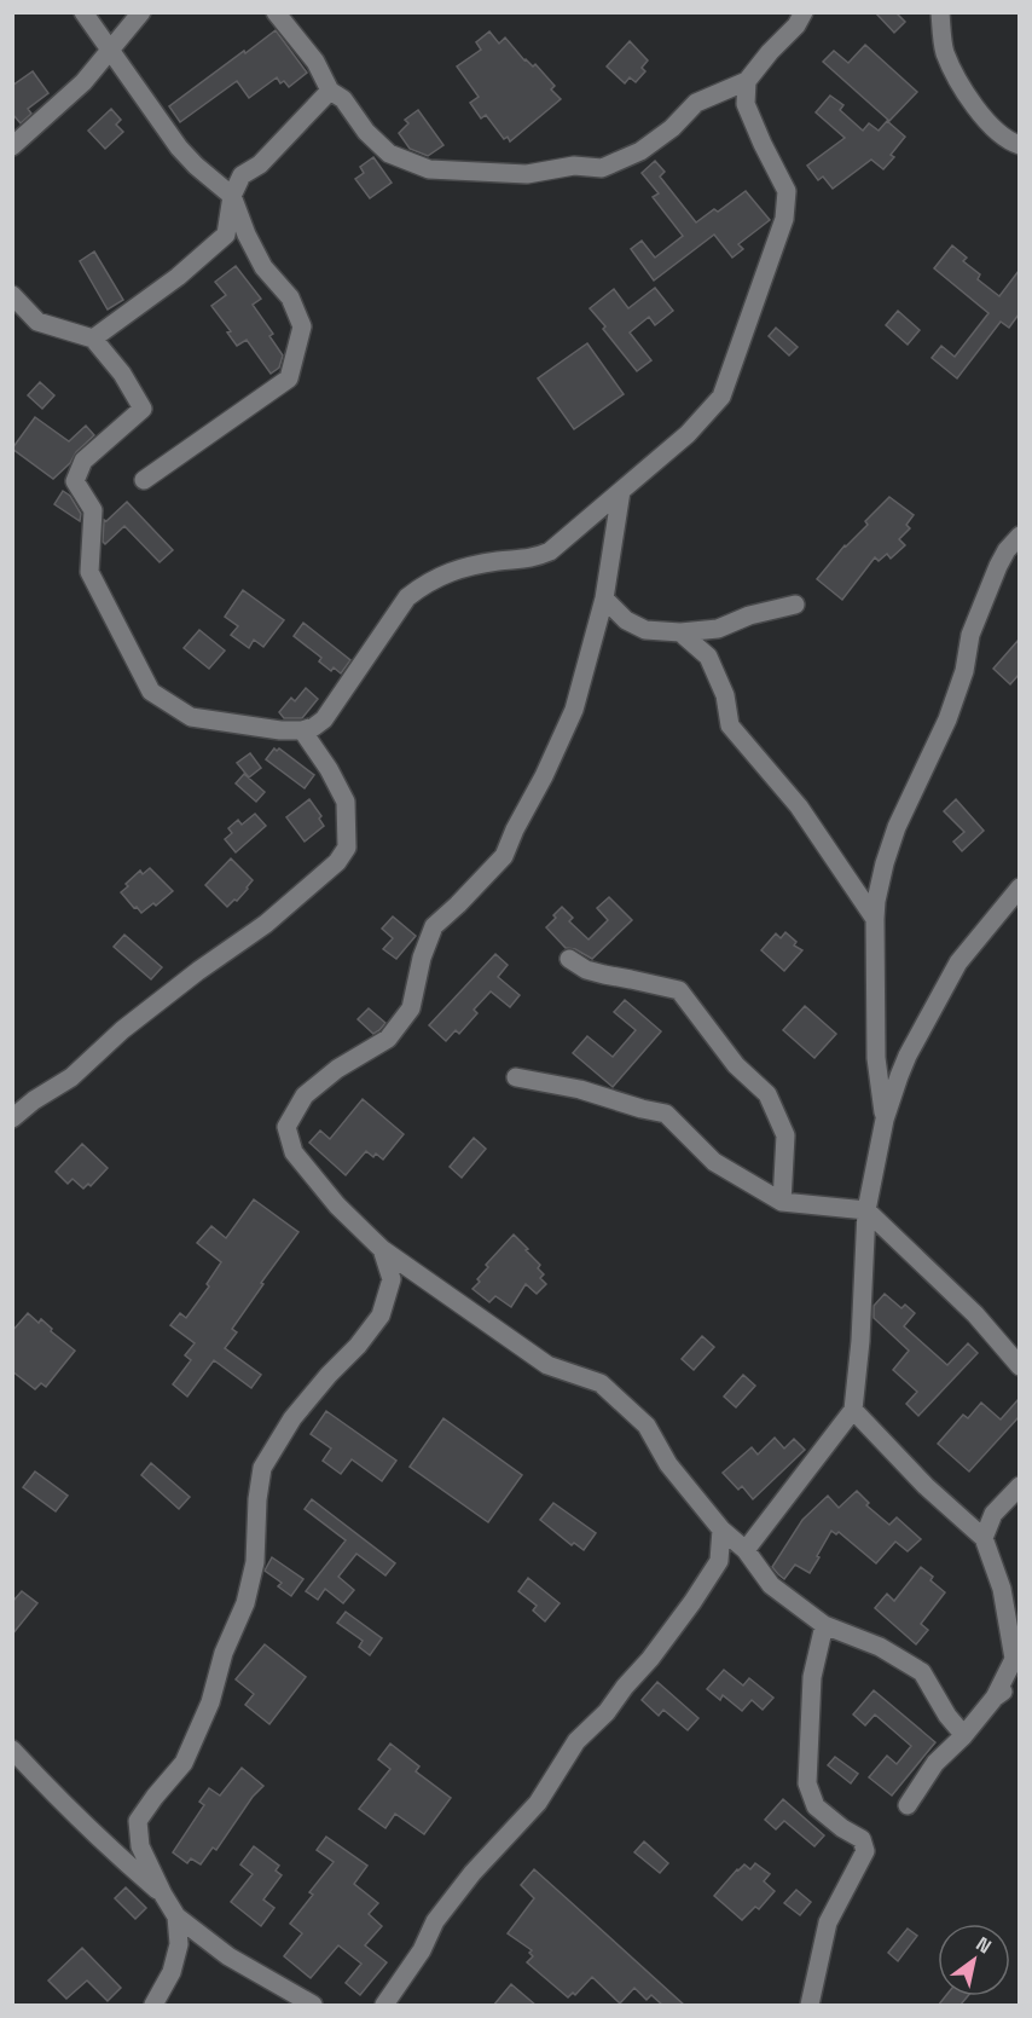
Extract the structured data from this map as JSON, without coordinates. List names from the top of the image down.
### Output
{
  "north": "top right"
}
